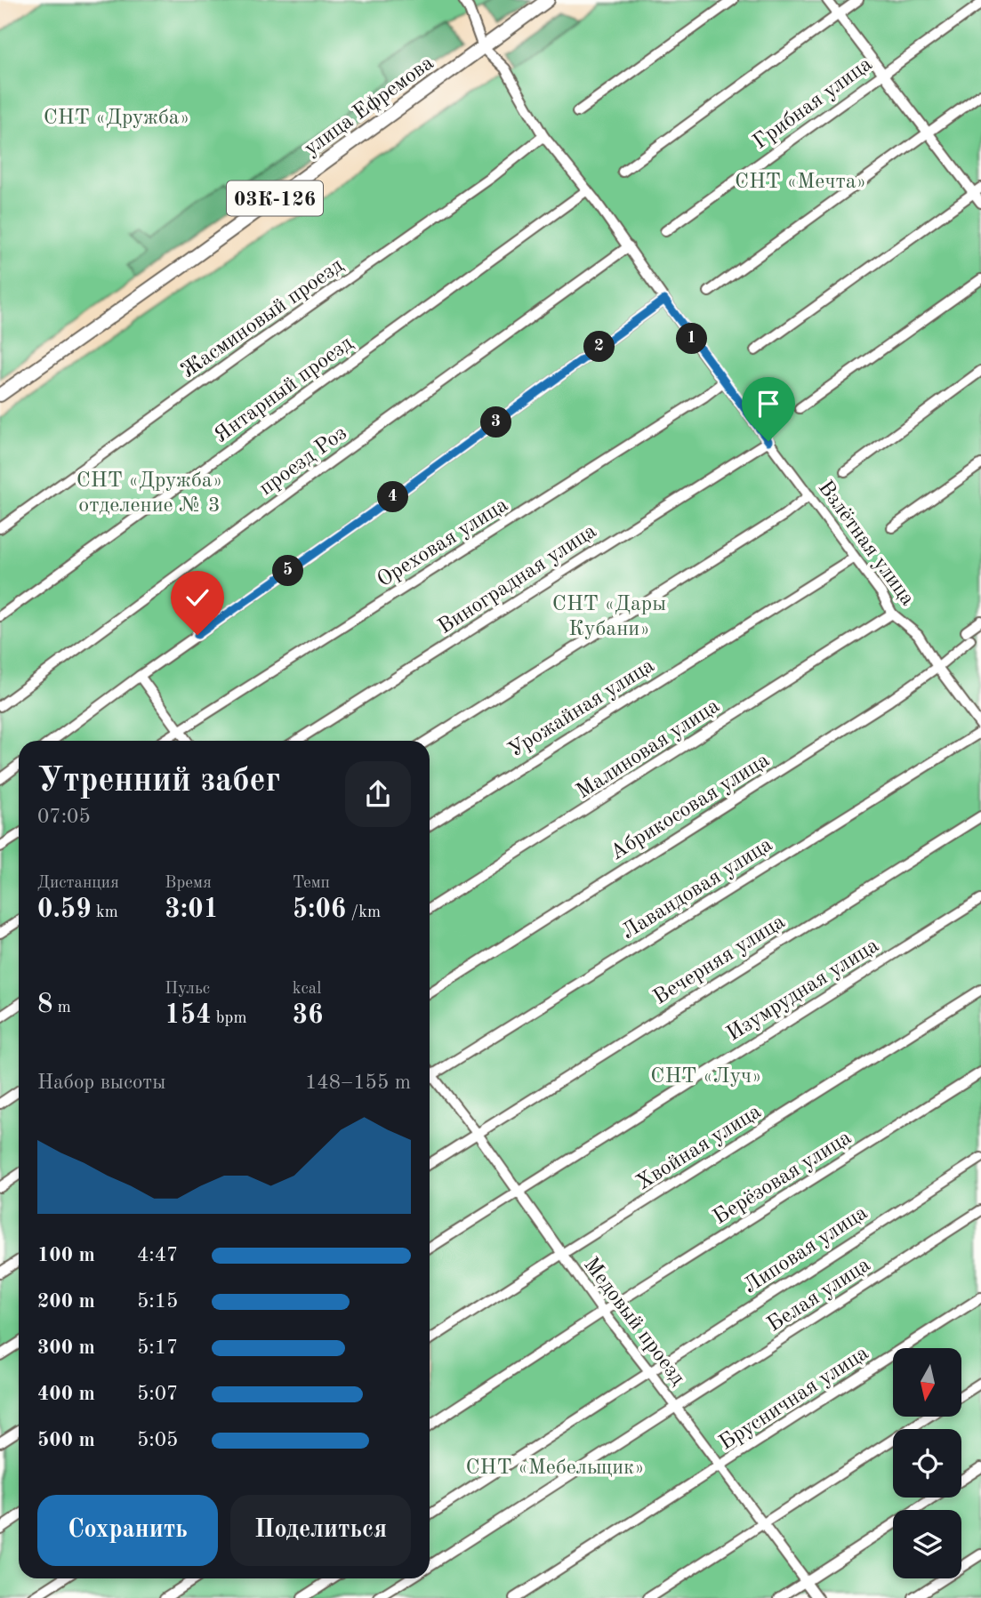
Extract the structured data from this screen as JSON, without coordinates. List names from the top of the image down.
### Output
{
  "streets": {
    "main road": ["улица Ефремова", "03К-126"],
    "street": [
      "Грибная улица",
      "Жасминовый проезд",
      "Янтарный проезд",
      "проезд Роз",
      "Ореховая улица",
      "Взлётная улица",
      "Виноградная улица",
      "Урожайная улица",
      "Малиновая улица",
      "Абрикосовая улица",
      "Лавандовая улица",
      "Вечерняя улица",
      "Изумрудная улица",
      "Хвойная улица",
      "Берёзовая улица",
      "Липовая улица",
      "Белая улица",
      "Медовый проезд",
      "Брусничная улица"
    ]
  },
  "crossings": [
    ["улица Ефремова", "Взлётная улица"],
    ["Жасминовый проезд", "Взлётная улица"],
    ["Янтарный проезд", "Взлётная улица"],
    ["проезд Роз", "Взлётная улица"],
    ["Ореховая улица", "Взлётная улица"],
    ["Взлётная улица", "Виноградная улица"],
    ["Взлётная улица", "Урожайная улица"],
    ["Взлётная улица", "Малиновая улица"],
    ["Взлётная улица", "Абрикосовая улица"],
    ["Вечерняя улица", "Медовый проезд"],
    ["Изумрудная улица", "Медовый проезд"],
    ["Хвойная улица", "Медовый проезд"],
    ["Берёзовая улица", "Медовый проезд"],
    ["Липовая улица", "Медовый проезд"],
    ["Белая улица", "Медовый проезд"],
    ["Медовый проезд", "Брусничная улица"]
  ],
  "parks": [
    "СНТ «Дружба»",
    "СНТ «Мечта»",
    "СНТ «Дружба» отделение № 3",
    "СНТ «Дары Кубани»",
    "СНТ «Луч»",
    "СНТ «Мебельщик»"
  ],
  "north": "bottom",
  "page": {
    "pins": [
      "1",
      "2",
      "3",
      "4",
      "5"
    ],
    "heading": ["Утренний забег", "07:05"],
    "stats": [
      ["Дистанция", "0.59 km"],
      ["Время", "3:01"],
      ["Темп", "5:06 /km"],
      ["8 m"],
      ["Пульс", "154 bpm"],
      ["kcal", "36"]
    ],
    "chart": ["Набор высоты", "148–155 m"],
    "list": [
      {
        "name": "100 m",
        "note": "4:47"
      },
      {
        "name": "200 m",
        "note": "5:15"
      },
      {
        "name": "300 m",
        "note": "5:17"
      },
      {
        "name": "400 m",
        "note": "5:07"
      },
      {
        "name": "500 m",
        "note": "5:05"
      }
    ],
    "buttons": ["Сохранить", "Поделиться"]
  }
}
